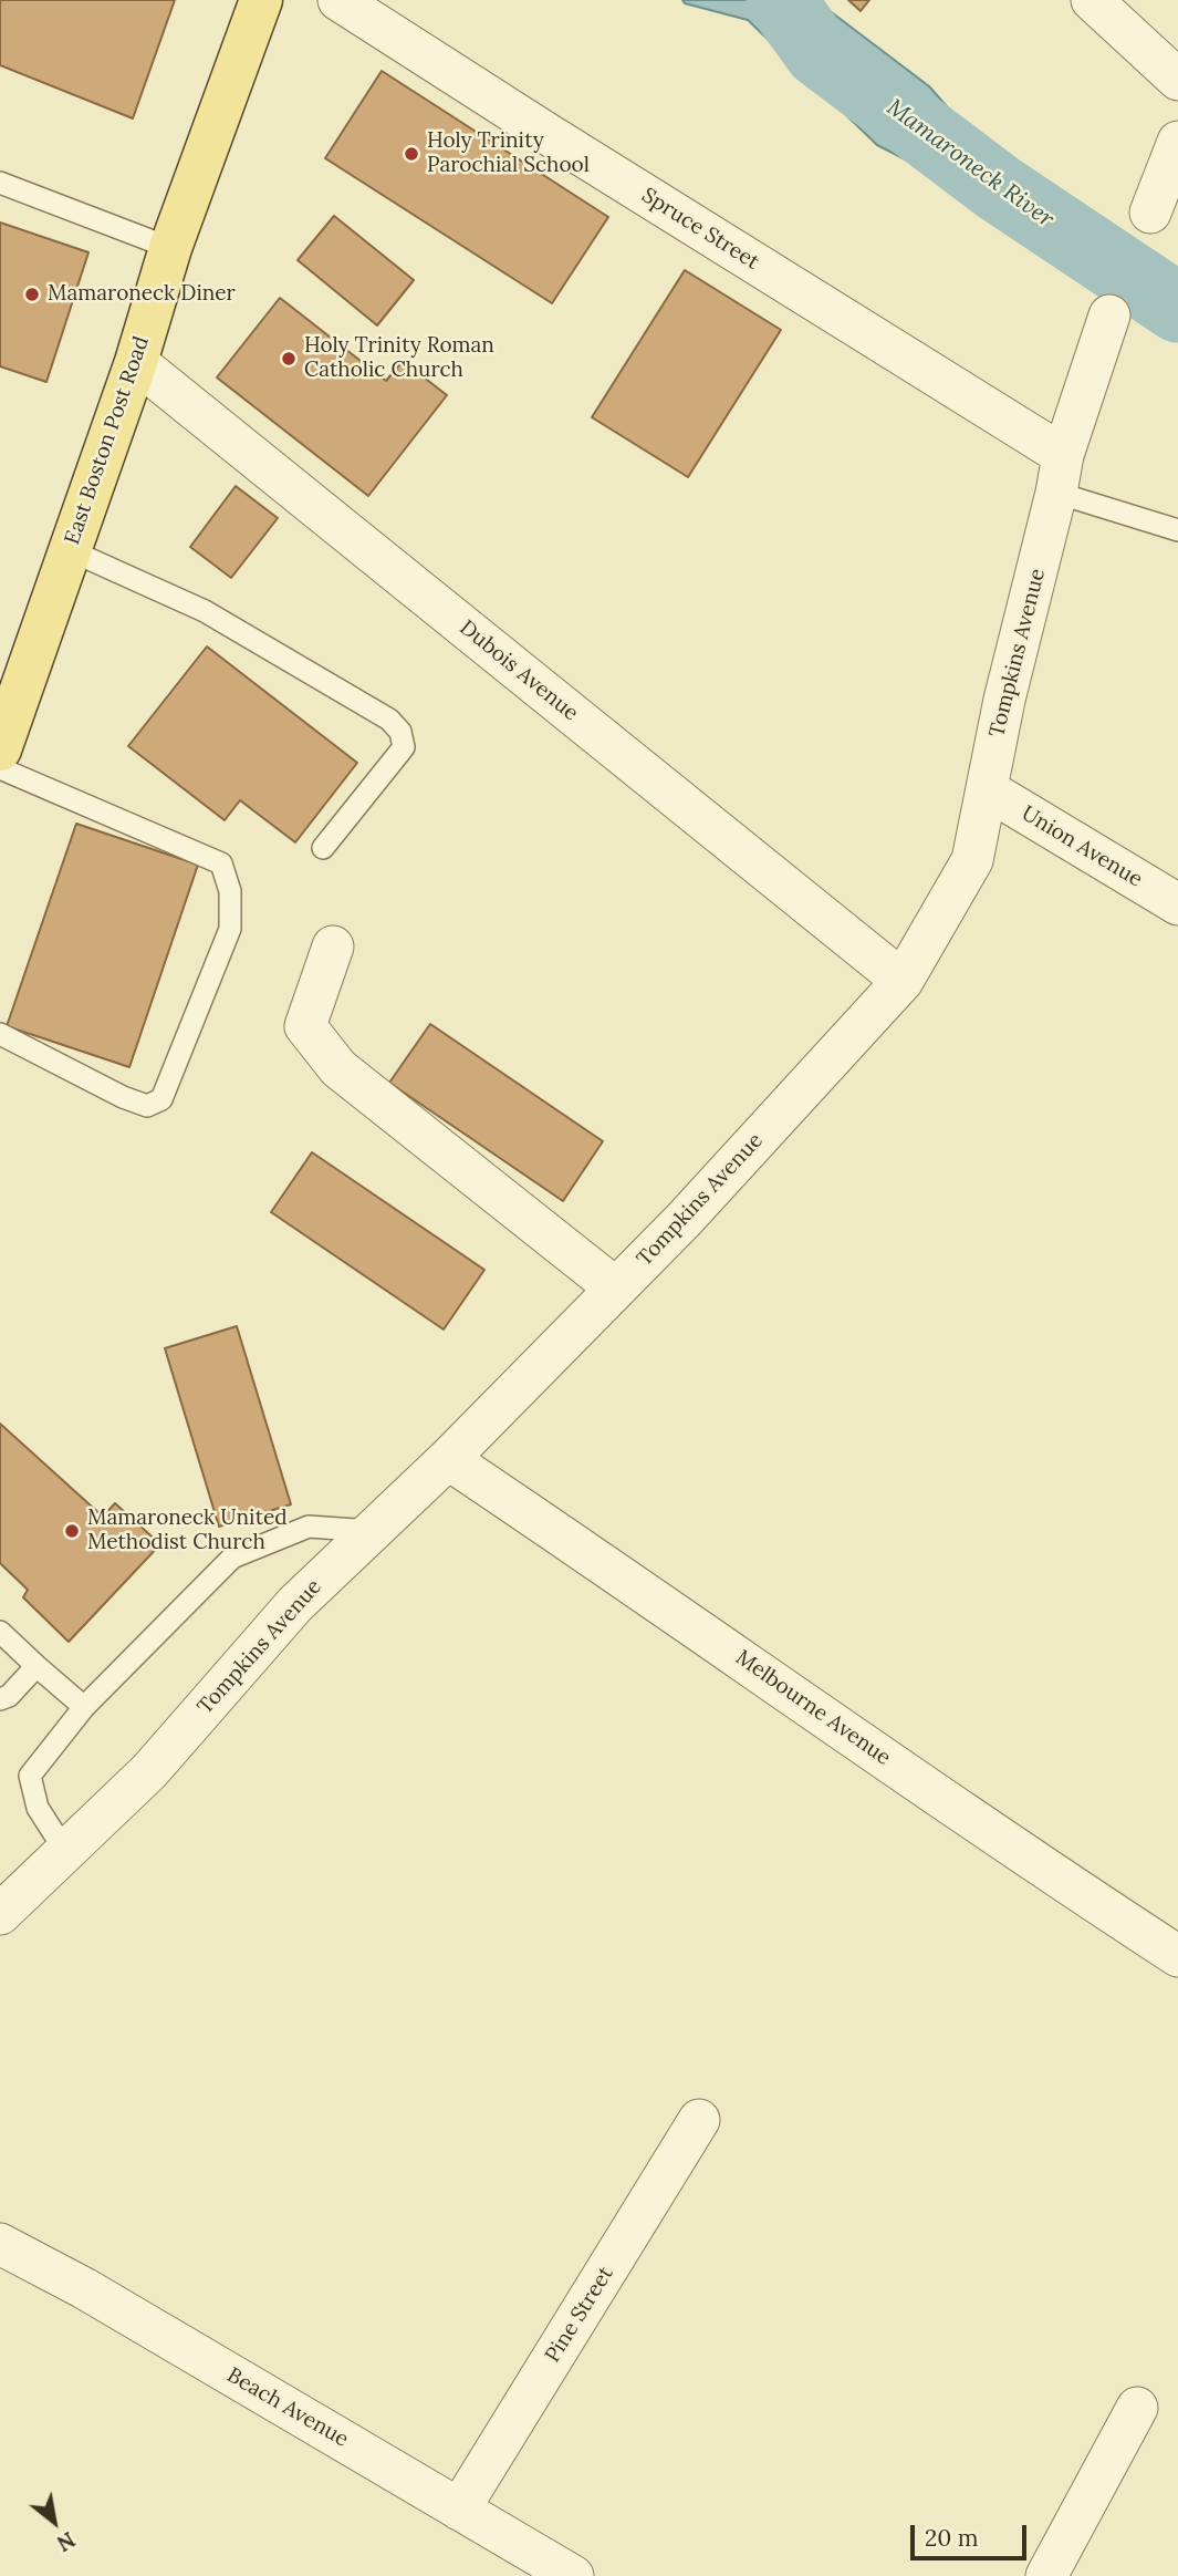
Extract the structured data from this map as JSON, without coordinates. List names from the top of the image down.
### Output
{
  "streets": {
    "main road": ["East Boston Post Road"],
    "street": [
      "Spruce Street",
      "Tompkins Avenue",
      "Dubois Avenue",
      "Union Avenue",
      "Melbourne Avenue",
      "Pine Street",
      "Beach Avenue"
    ]
  },
  "crossings": [
    ["Spruce Street", "Tompkins Avenue"],
    ["East Boston Post Road", "Dubois Avenue"],
    ["Tompkins Avenue", "Dubois Avenue"],
    ["Tompkins Avenue", "Union Avenue"],
    ["Tompkins Avenue", "Melbourne Avenue"],
    ["Pine Street", "Beach Avenue"]
  ],
  "water": ["Mamaroneck River"],
  "places": [
    "Holy Trinity Parochial School",
    "Mamaroneck Diner",
    "Holy Trinity Roman Catholic Church",
    "Mamaroneck United Methodist Church"
  ],
  "scale_bar": "20 m",
  "north": "bottom right"
}
